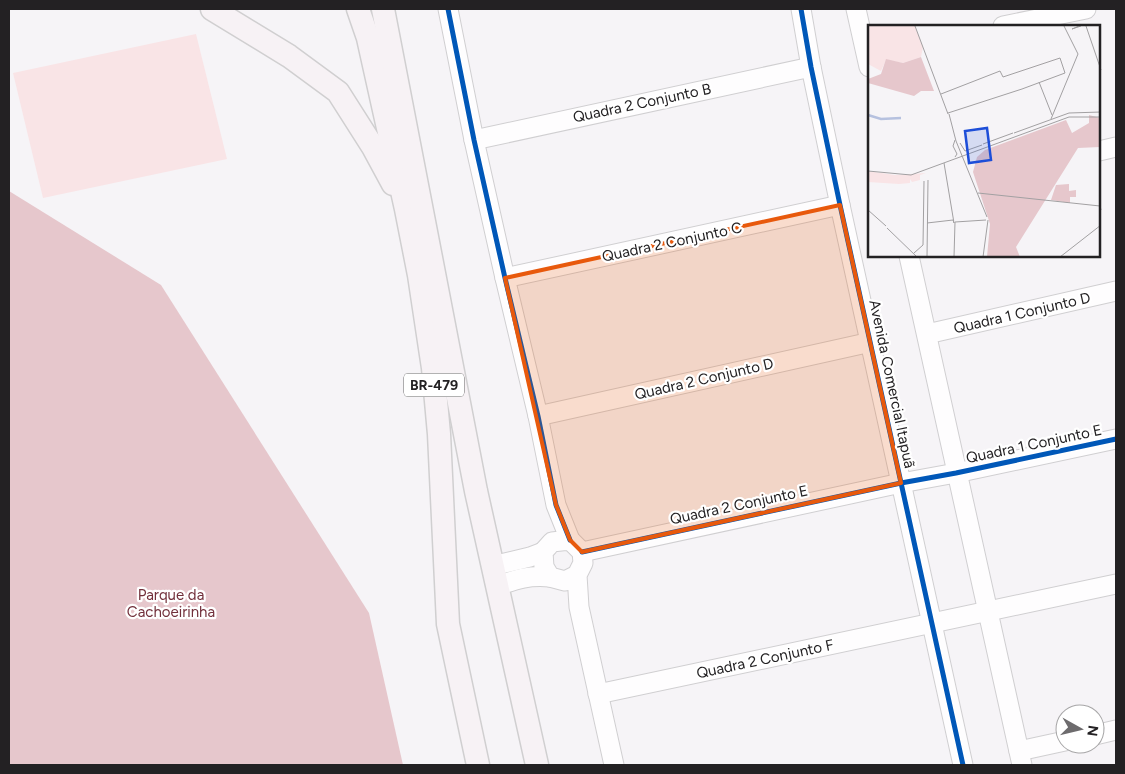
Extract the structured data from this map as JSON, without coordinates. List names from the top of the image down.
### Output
{
  "streets": {
    "main road": ["BR-479"],
    "street": [
      "Quadra 2 Conjunto B",
      "Quadra 2 Conjunto C",
      "Quadra 1 Conjunto D",
      "Quadra 2 Conjunto D",
      "Avenida Comercial Itapuã",
      "Quadra 1 Conjunto E",
      "Quadra 2 Conjunto E",
      "Quadra 2 Conjunto F"
    ]
  },
  "crossings": [
    ["Quadra 2 Conjunto B", "Avenida Comercial Itapuã"],
    ["Quadra 2 Conjunto C", "Avenida Comercial Itapuã"],
    ["Quadra 2 Conjunto D", "Avenida Comercial Itapuã"],
    ["Avenida Comercial Itapuã", "Quadra 1 Conjunto E"],
    ["Avenida Comercial Itapuã", "Quadra 2 Conjunto E"],
    ["Avenida Comercial Itapuã", "Quadra 2 Conjunto F"],
    ["BR-479", "Quadra 2 Conjunto E"],
    ["Quadra 1 Conjunto E", "Quadra 2 Conjunto E"]
  ],
  "parks": ["Parque da Cachoeirinha"],
  "north": "right"
}
